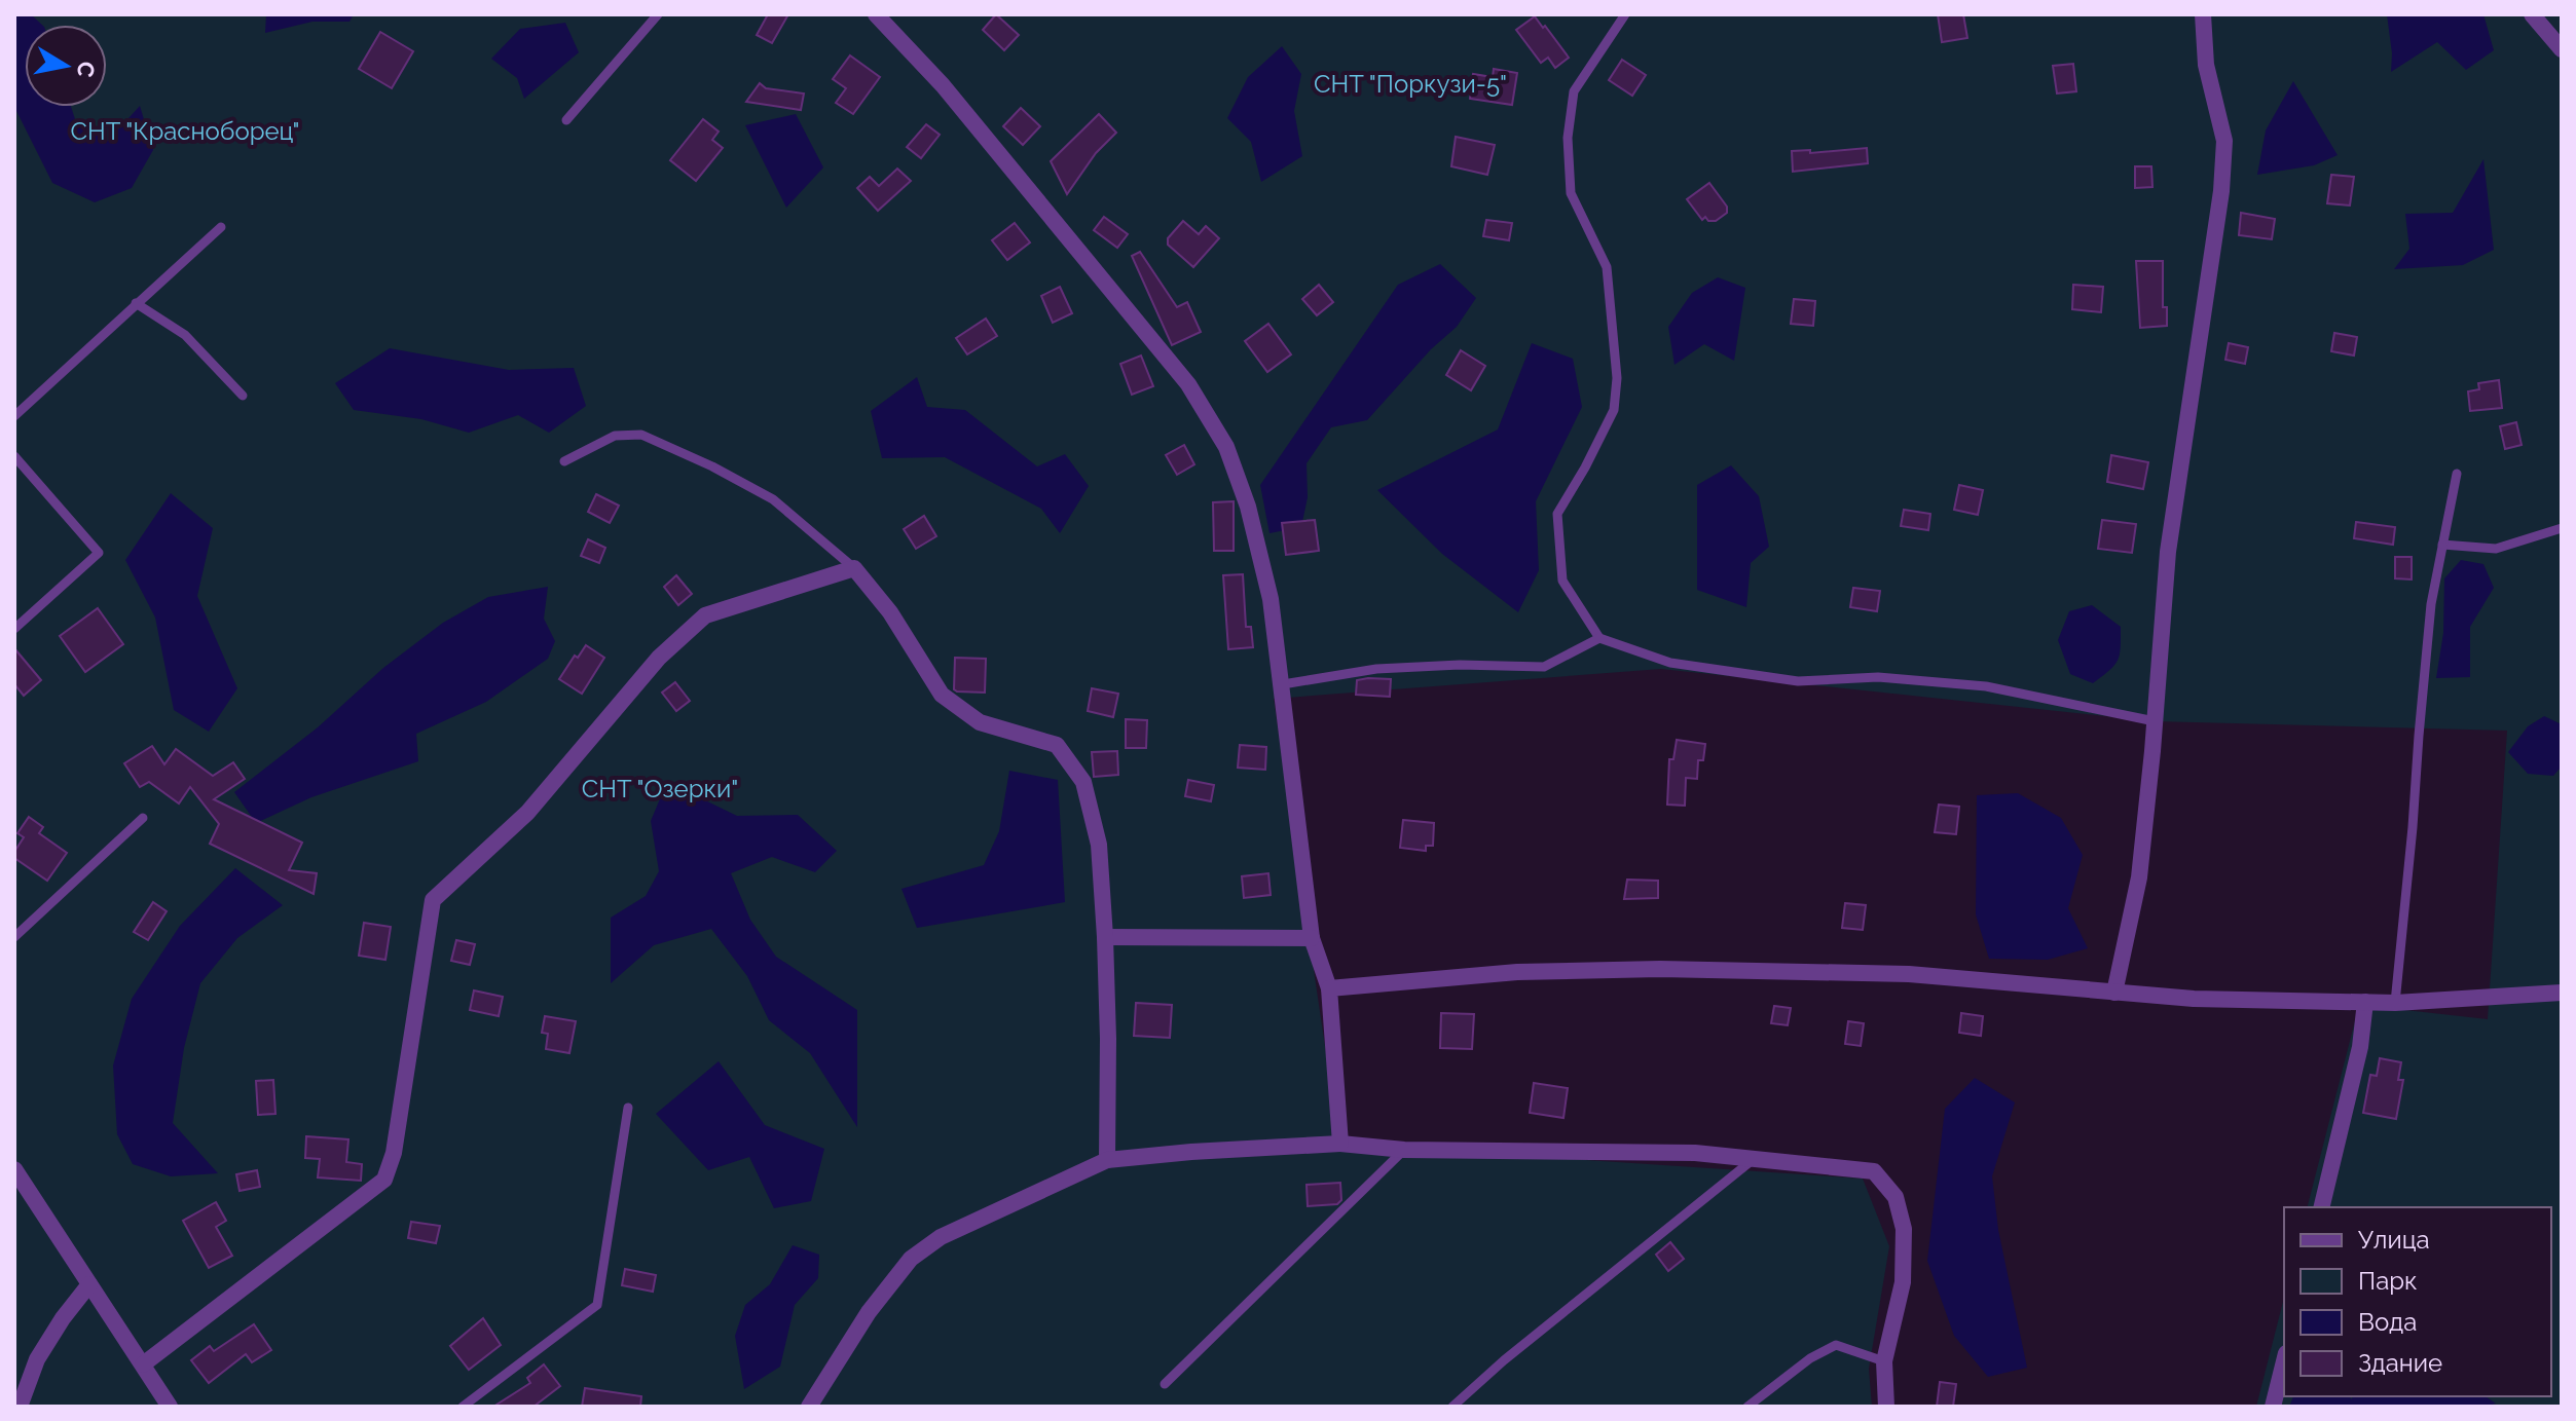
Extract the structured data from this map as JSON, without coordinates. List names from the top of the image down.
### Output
{
  "parks": ["СНТ \"Поркузи-5\"", "СНТ \"Красноборец\"", "СНТ \"Озерки\""],
  "legend": [
    "Улица",
    "Парк",
    "Вода",
    "Здание"
  ],
  "north": "right"
}
